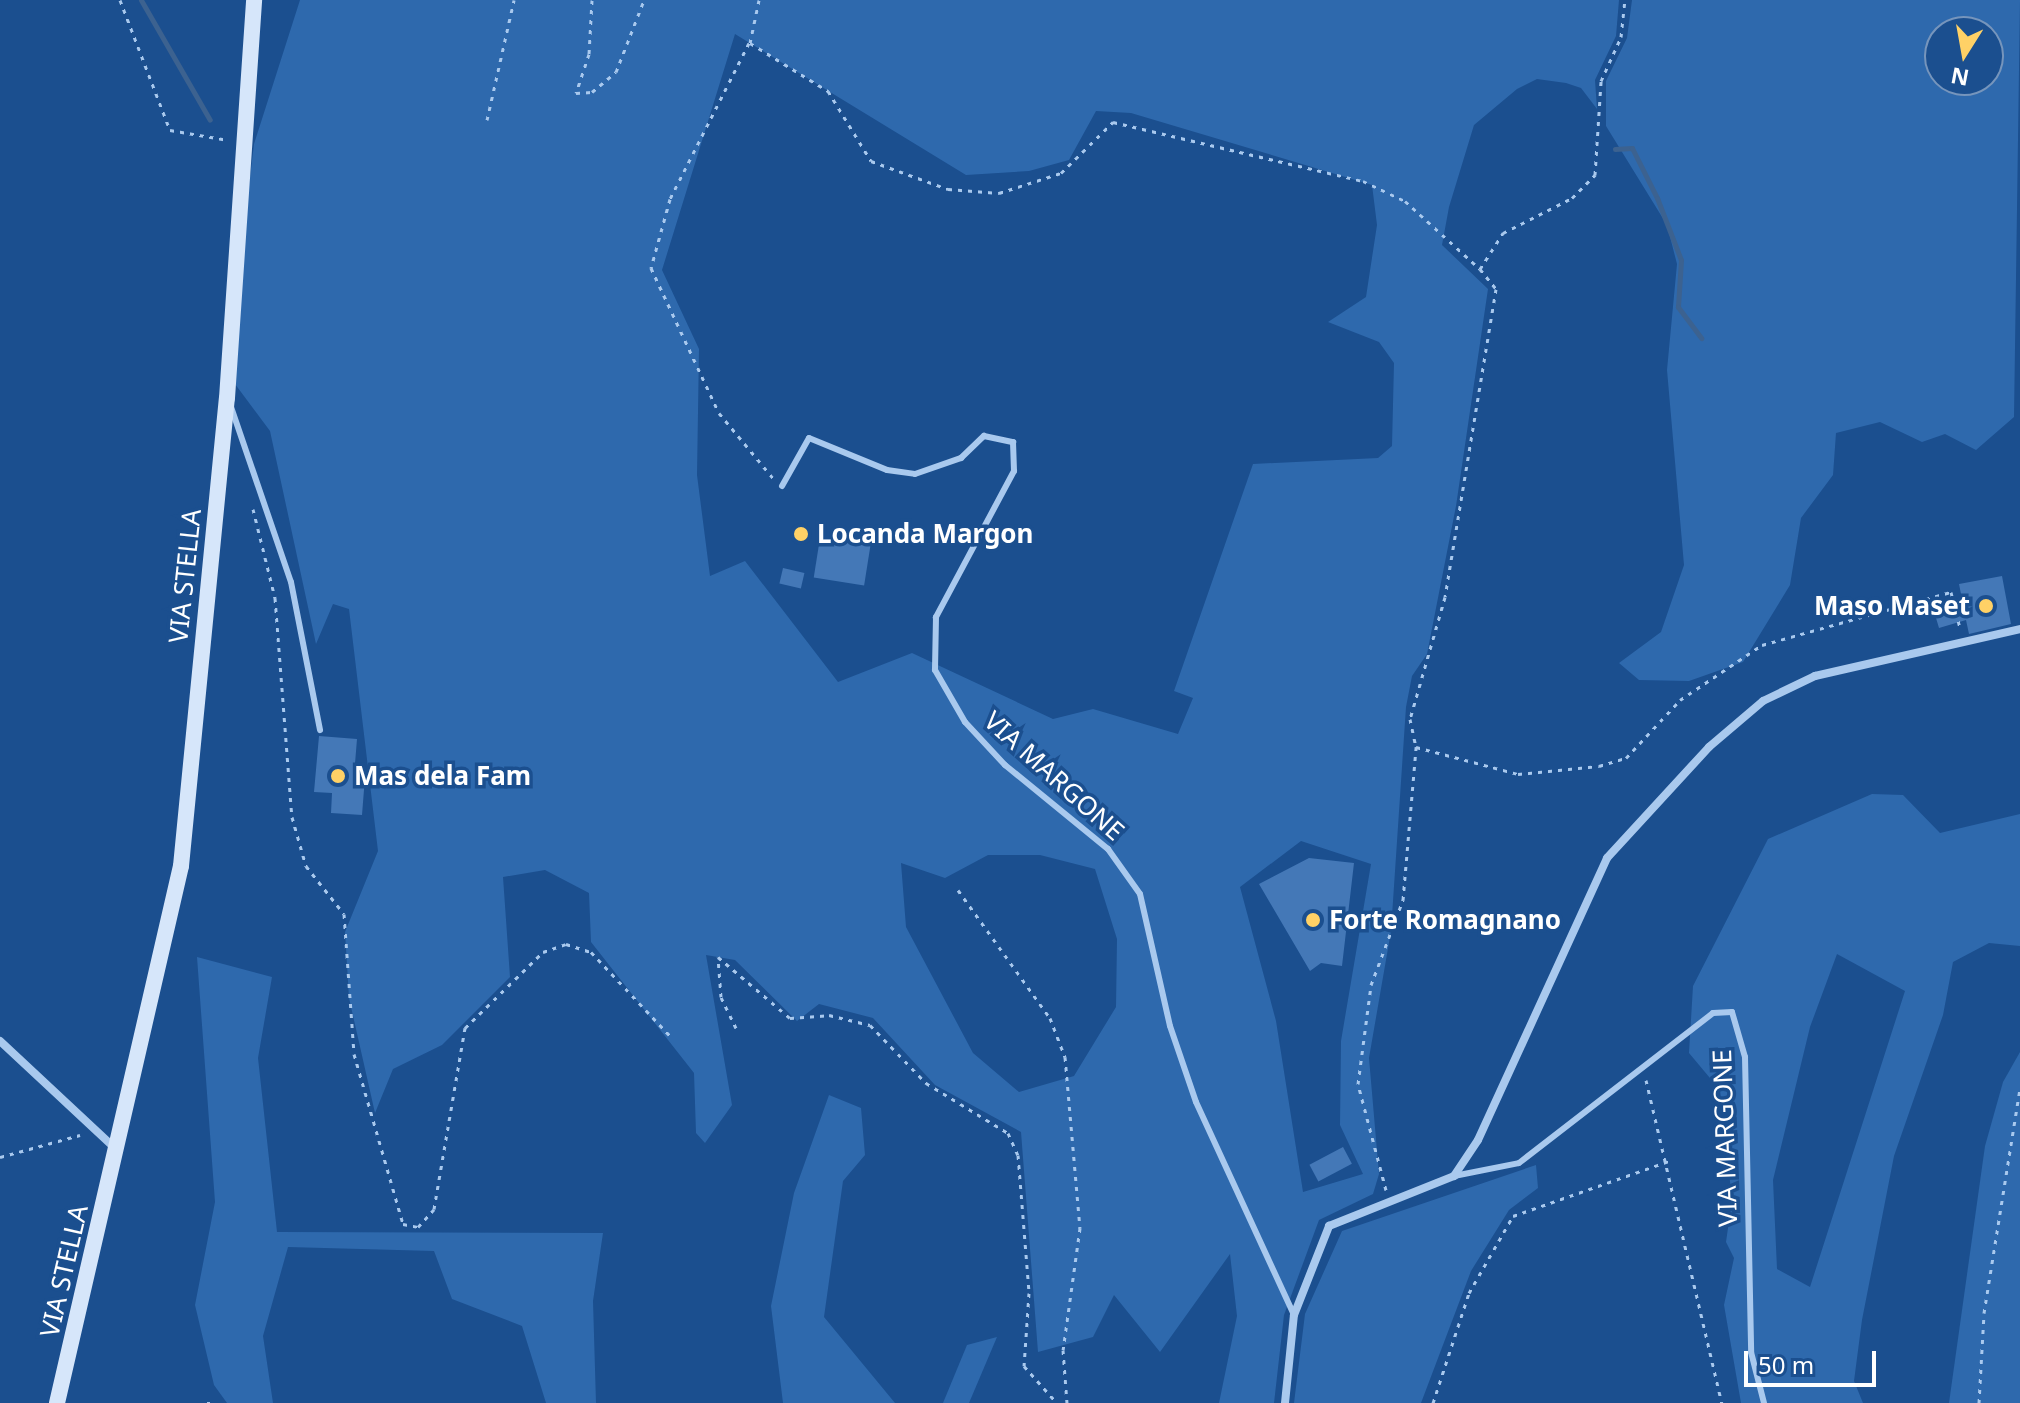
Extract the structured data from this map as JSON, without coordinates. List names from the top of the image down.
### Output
{
  "streets": {
    "main road": ["VIA STELLA"],
    "street": ["VIA MARGONE"]
  },
  "places": [
    "Locanda Margon",
    "Maso Maset",
    "Mas dela Fam",
    "Forte Romagnano"
  ],
  "scale_bar": "50 m",
  "north": "bottom"
}
